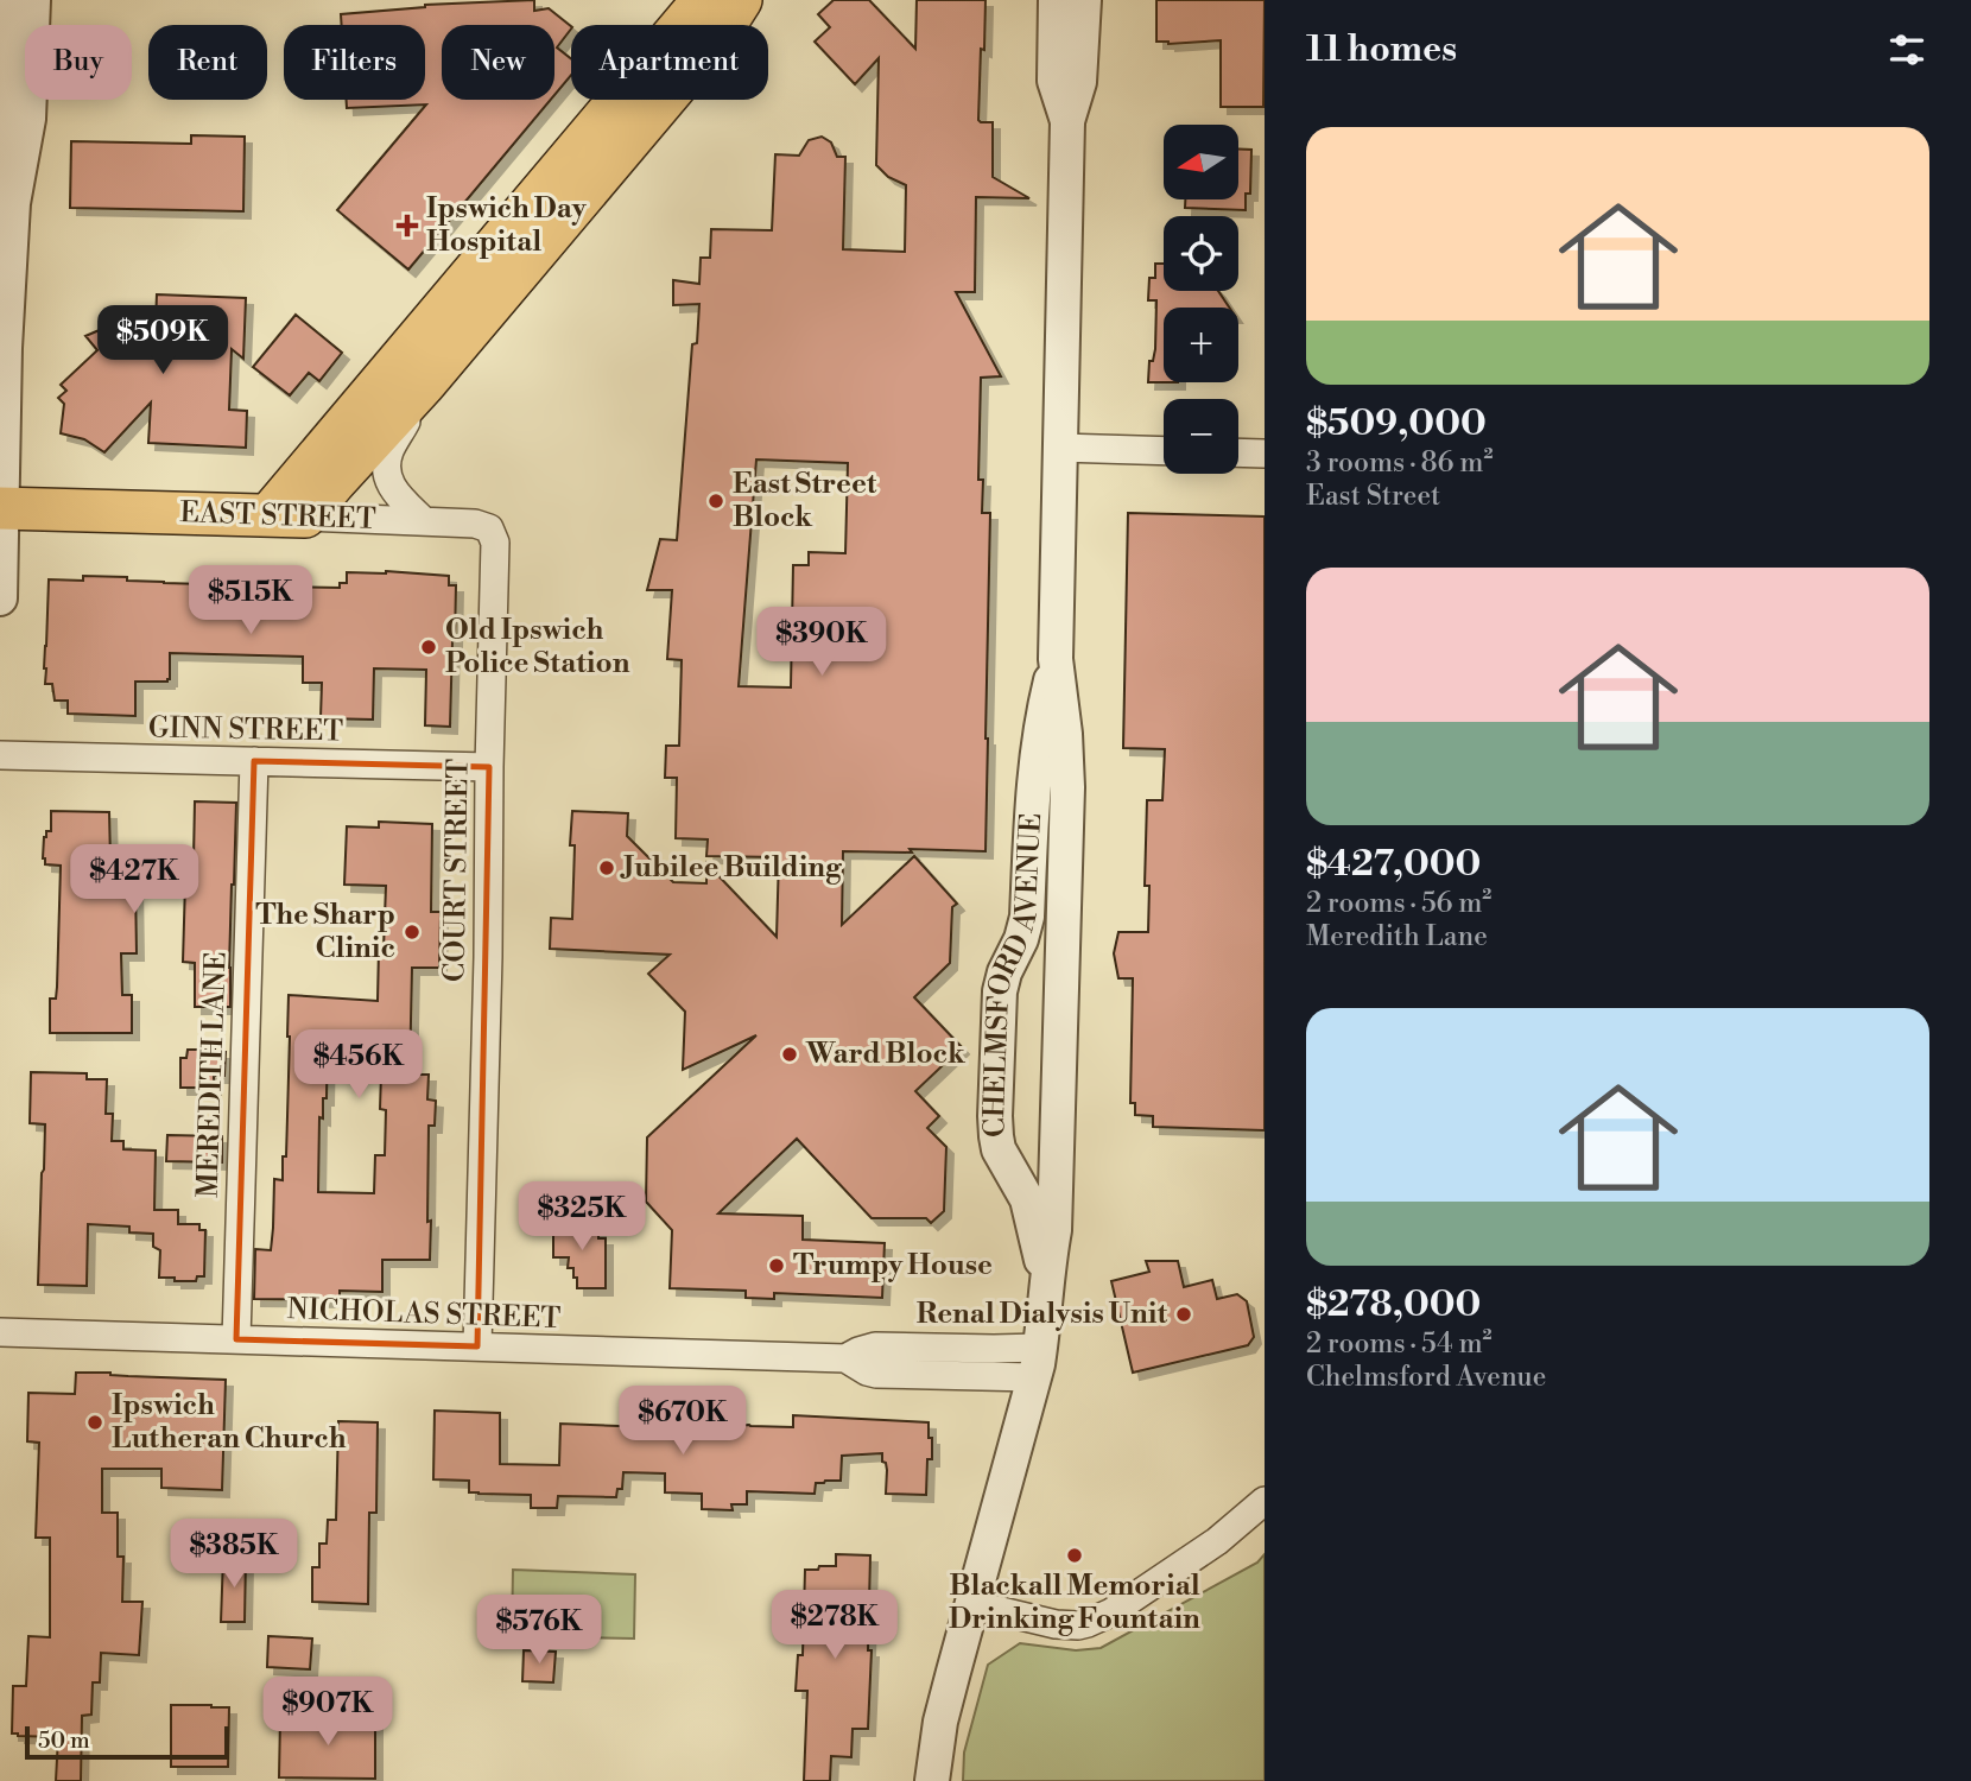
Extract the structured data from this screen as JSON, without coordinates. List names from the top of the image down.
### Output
{
  "streets": {
    "main road": ["EAST STREET"],
    "street": [
      "GINN STREET",
      "COURT STREET",
      "CHELMSFORD AVENUE",
      "MEREDITH LANE",
      "NICHOLAS STREET"
    ]
  },
  "crossings": [
    ["EAST STREET", "COURT STREET"],
    ["GINN STREET", "COURT STREET"],
    ["GINN STREET", "MEREDITH LANE"],
    ["COURT STREET", "NICHOLAS STREET"],
    ["CHELMSFORD AVENUE", "NICHOLAS STREET"],
    ["MEREDITH LANE", "NICHOLAS STREET"]
  ],
  "places": {
    "health": ["Ipswich Day Hospital"],
    "other": [
      "East Street Block",
      "Old Ipswich Police Station",
      "Jubilee Building",
      "The Sharp Clinic",
      "Ward Block",
      "Trumpy House",
      "Renal Dialysis Unit",
      "Ipswich Lutheran Church",
      "Blackall Memorial Drinking Fountain"
    ]
  },
  "scale_bar": "50 m",
  "north": "left",
  "page": {
    "heading": "11 homes",
    "chip": [
      "Buy",
      "Rent",
      "Filters",
      "New",
      "Apartment"
    ],
    "list": [
      {
        "name": "$509,000",
        "note": "3 rooms · 86 m² · East Street"
      },
      {
        "name": "$427,000",
        "note": "2 rooms · 56 m² · Meredith Lane"
      },
      {
        "name": "$278,000",
        "note": "2 rooms · 54 m² · Chelmsford Avenue"
      }
    ],
    "map_buttons": ["+", "−"],
    "price": [
      "$509K",
      "$515K",
      "$390K",
      "$427K",
      "$456K",
      "$325K",
      "$670K",
      "$385K",
      "$278K",
      "$576K",
      "$907K"
    ],
    "scale": "50 m"
  }
}
